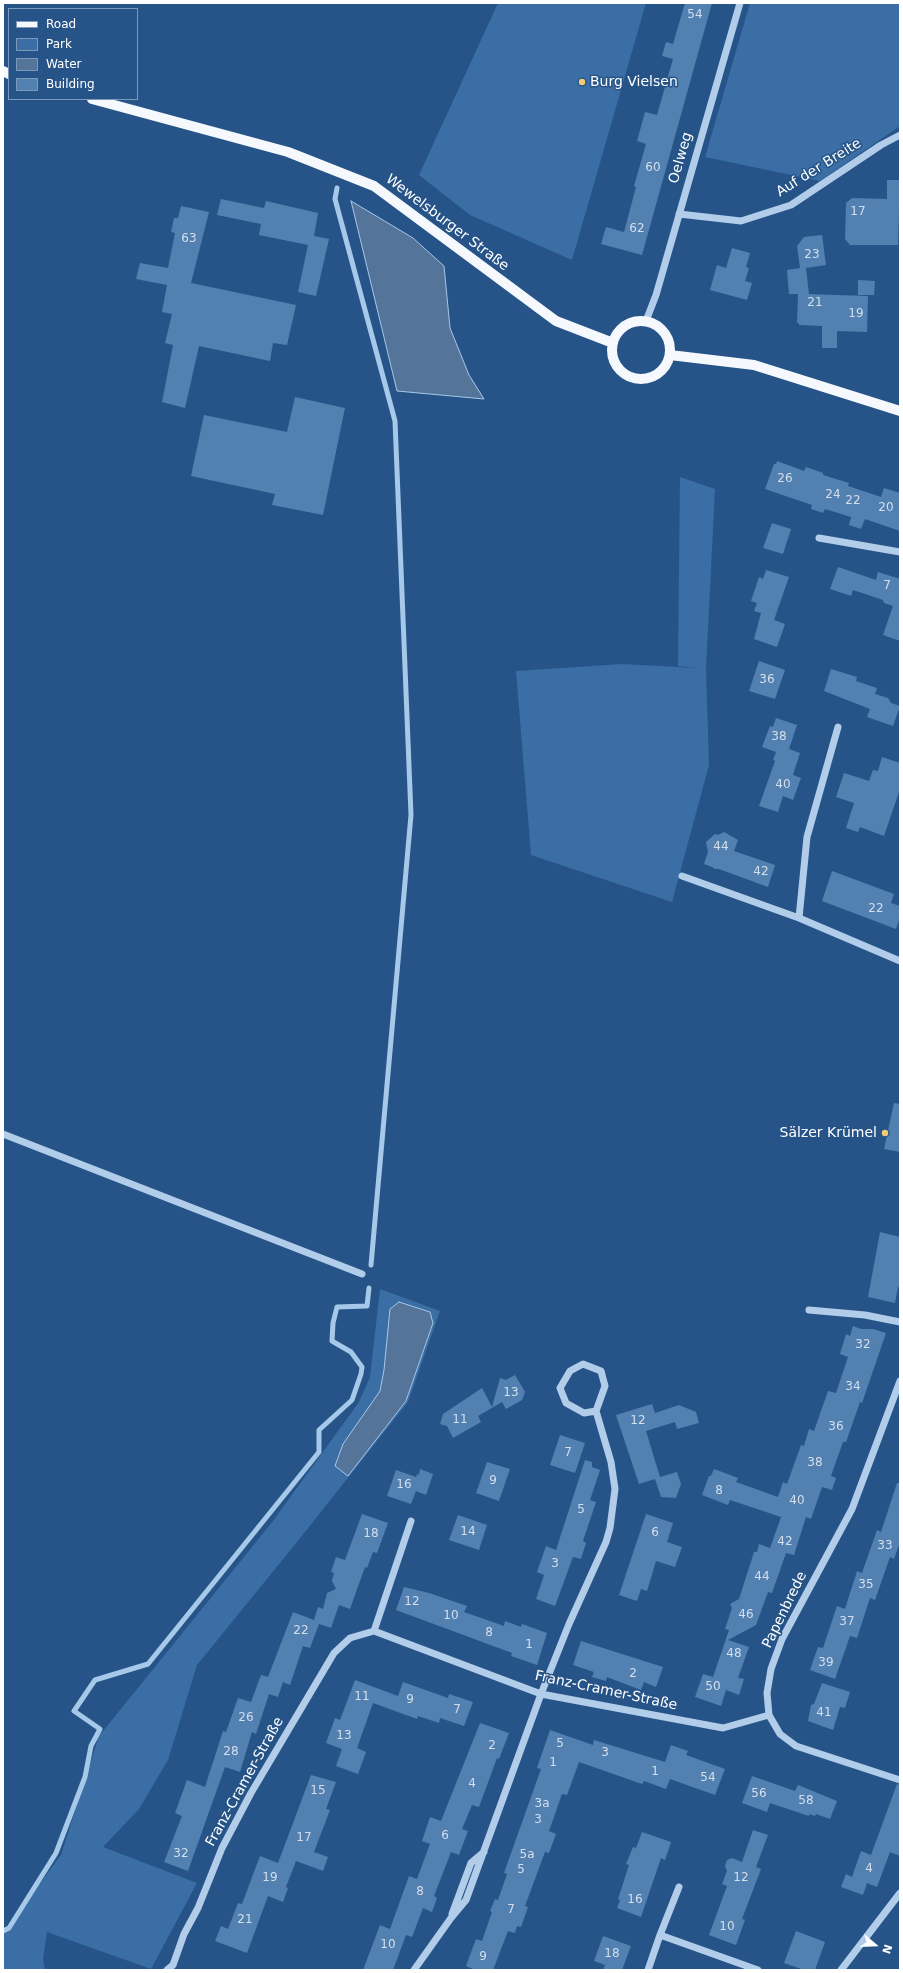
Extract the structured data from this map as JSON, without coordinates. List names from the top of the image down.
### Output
{
  "streets": {
    "main road": ["Wewelsburger Straße"],
    "street": [
      "Oelweg",
      "Auf der Breite",
      "Papenbrede",
      "Franz-Cramer-Straße"
    ]
  },
  "crossings": [
    ["Oelweg", "Auf der Breite"],
    ["Oelweg", "Wewelsburger Straße"],
    ["Papenbrede", "Franz-Cramer-Straße"]
  ],
  "places": ["Burg Vielsen", "Sälzer Krümel"],
  "house_numbers": [
    "54",
    "60",
    "17",
    "62",
    "63",
    "23",
    "21",
    "19",
    "26",
    "24",
    "22",
    "20",
    "7",
    "36",
    "38",
    "40",
    "44",
    "42",
    "22",
    "32",
    "34",
    "13",
    "11",
    "12",
    "36",
    "7",
    "38",
    "9",
    "16",
    "8",
    "40",
    "5",
    "14",
    "6",
    "18",
    "42",
    "33",
    "3",
    "44",
    "35",
    "12",
    "46",
    "10",
    "37",
    "22",
    "8",
    "1",
    "48",
    "39",
    "2",
    "50",
    "11",
    "9",
    "7",
    "41",
    "26",
    "13",
    "5",
    "2",
    "28",
    "3",
    "1",
    "1",
    "54",
    "4",
    "15",
    "56",
    "58",
    "3a",
    "3",
    "6",
    "17",
    "32",
    "5a",
    "4",
    "5",
    "19",
    "12",
    "8",
    "16",
    "7",
    "21",
    "10",
    "10",
    "18",
    "9"
  ],
  "legend": [
    "Road",
    "Park",
    "Water",
    "Building"
  ],
  "north": "right"
}
